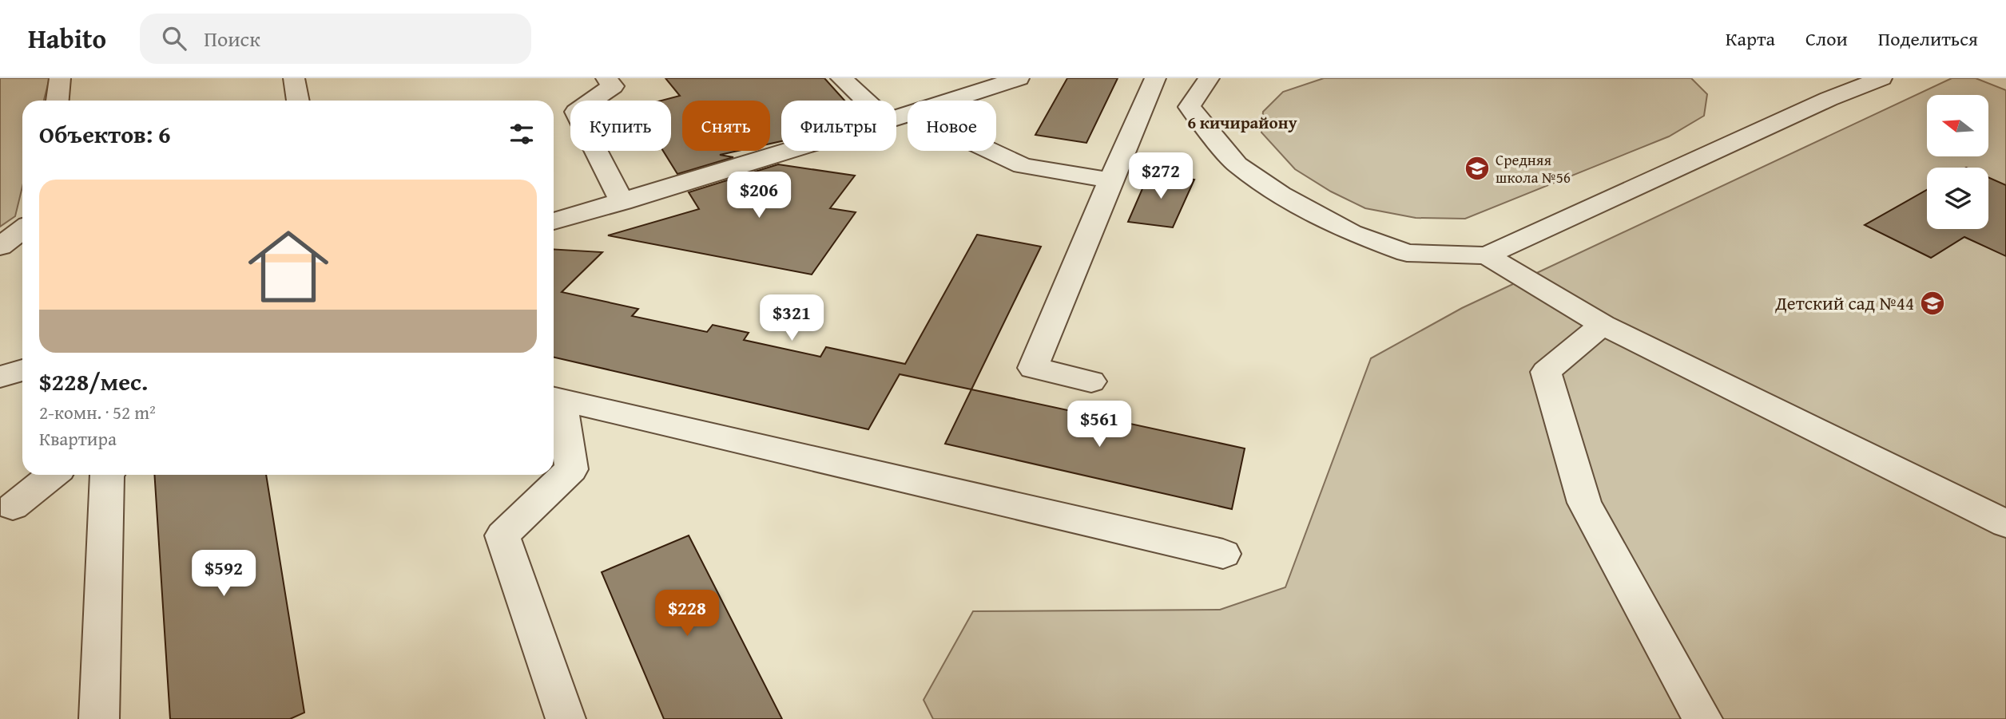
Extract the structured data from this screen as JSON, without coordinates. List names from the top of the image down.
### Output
{
  "districts": ["6 кичирайону"],
  "places": {
    "school or university": ["Средняя школа №56", "Детский сад №44"]
  },
  "north": "left",
  "page": {
    "header": "Habito",
    "search": "Поиск",
    "nav": ["Карта", "Слои", "Поделиться"],
    "chip": [
      "Купить",
      "Снять",
      "Фильтры",
      "Новое"
    ],
    "heading": "Объектов: 6",
    "price": [
      "$272",
      "$206",
      "$321",
      "$561",
      "$592",
      "$228"
    ],
    "list": [
      {
        "name": "$228/мес.",
        "note": "2-комн. · 52 m² · Квартира"
      }
    ]
  }
}
